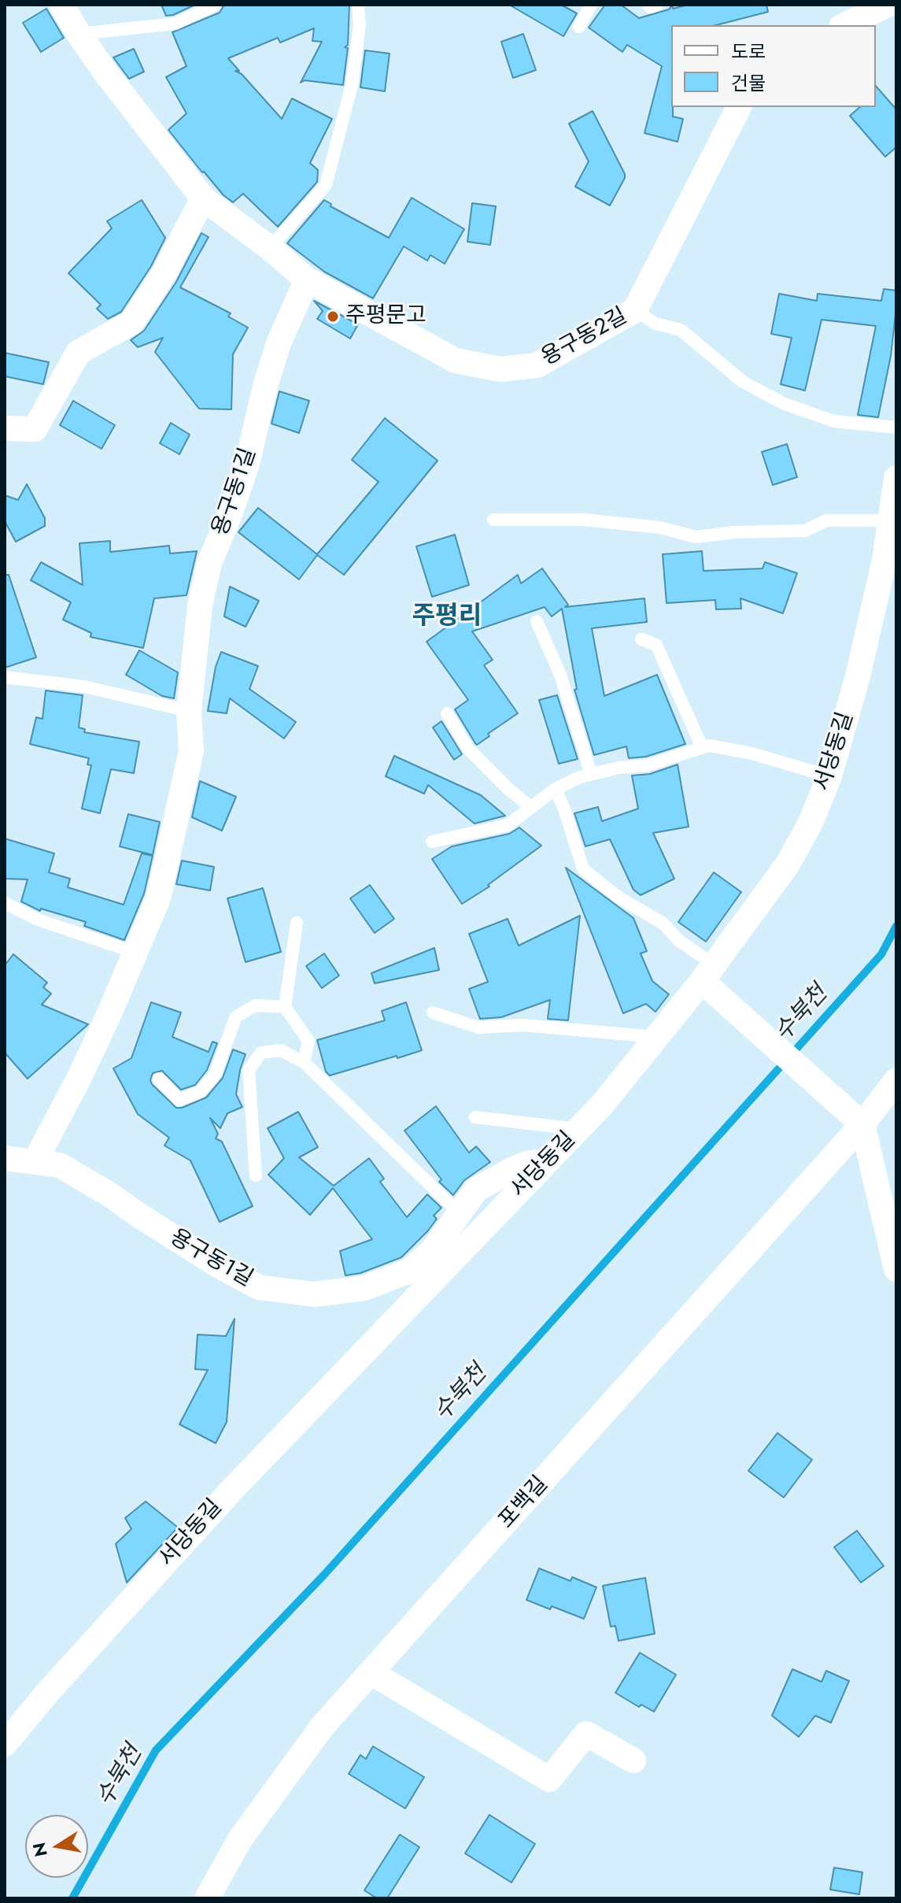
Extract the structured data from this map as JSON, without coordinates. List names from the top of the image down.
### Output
{
  "streets": {
    "street": [
      "용구동2길",
      "용구동1길",
      "서당동길",
      "포백길"
    ]
  },
  "crossings": [
    ["용구동2길", "용구동1길"],
    ["용구동1길", "서당동길"]
  ],
  "districts": ["주평리"],
  "water": ["수북천"],
  "places": ["주평문고"],
  "legend": ["도로", "건물"],
  "north": "left"
}
